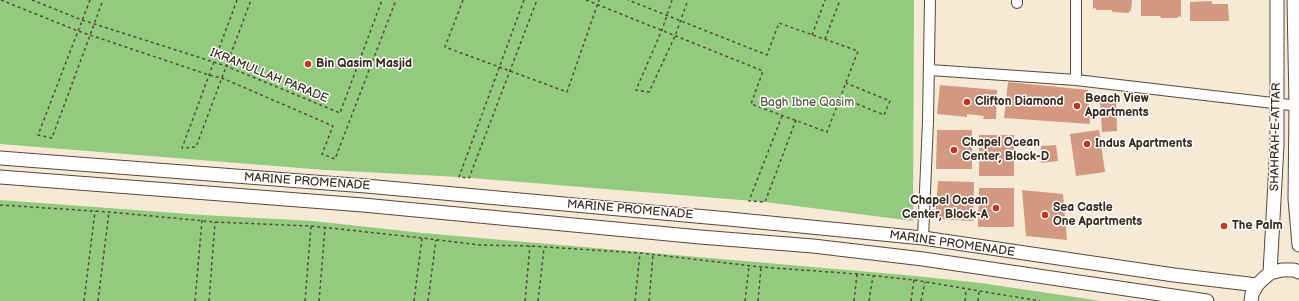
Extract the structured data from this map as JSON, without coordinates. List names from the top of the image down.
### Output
{
  "streets": {
    "main road": ["SHAHRAH-E-ATTAR", "MARINE PROMENADE"],
    "path": ["IKRAMULLAH PARADE"]
  },
  "parks": ["Bagh Ibne Qasim"],
  "places": [
    "Bin Qasim Masjid",
    "Clifton Diamond",
    "Beach View Apartments",
    "Indus Apartments",
    "Chapel Ocean Center, Block-D",
    "Chapel Ocean Center, Block-A",
    "Sea Castle One Apartments",
    "The Palm"
  ]
}
